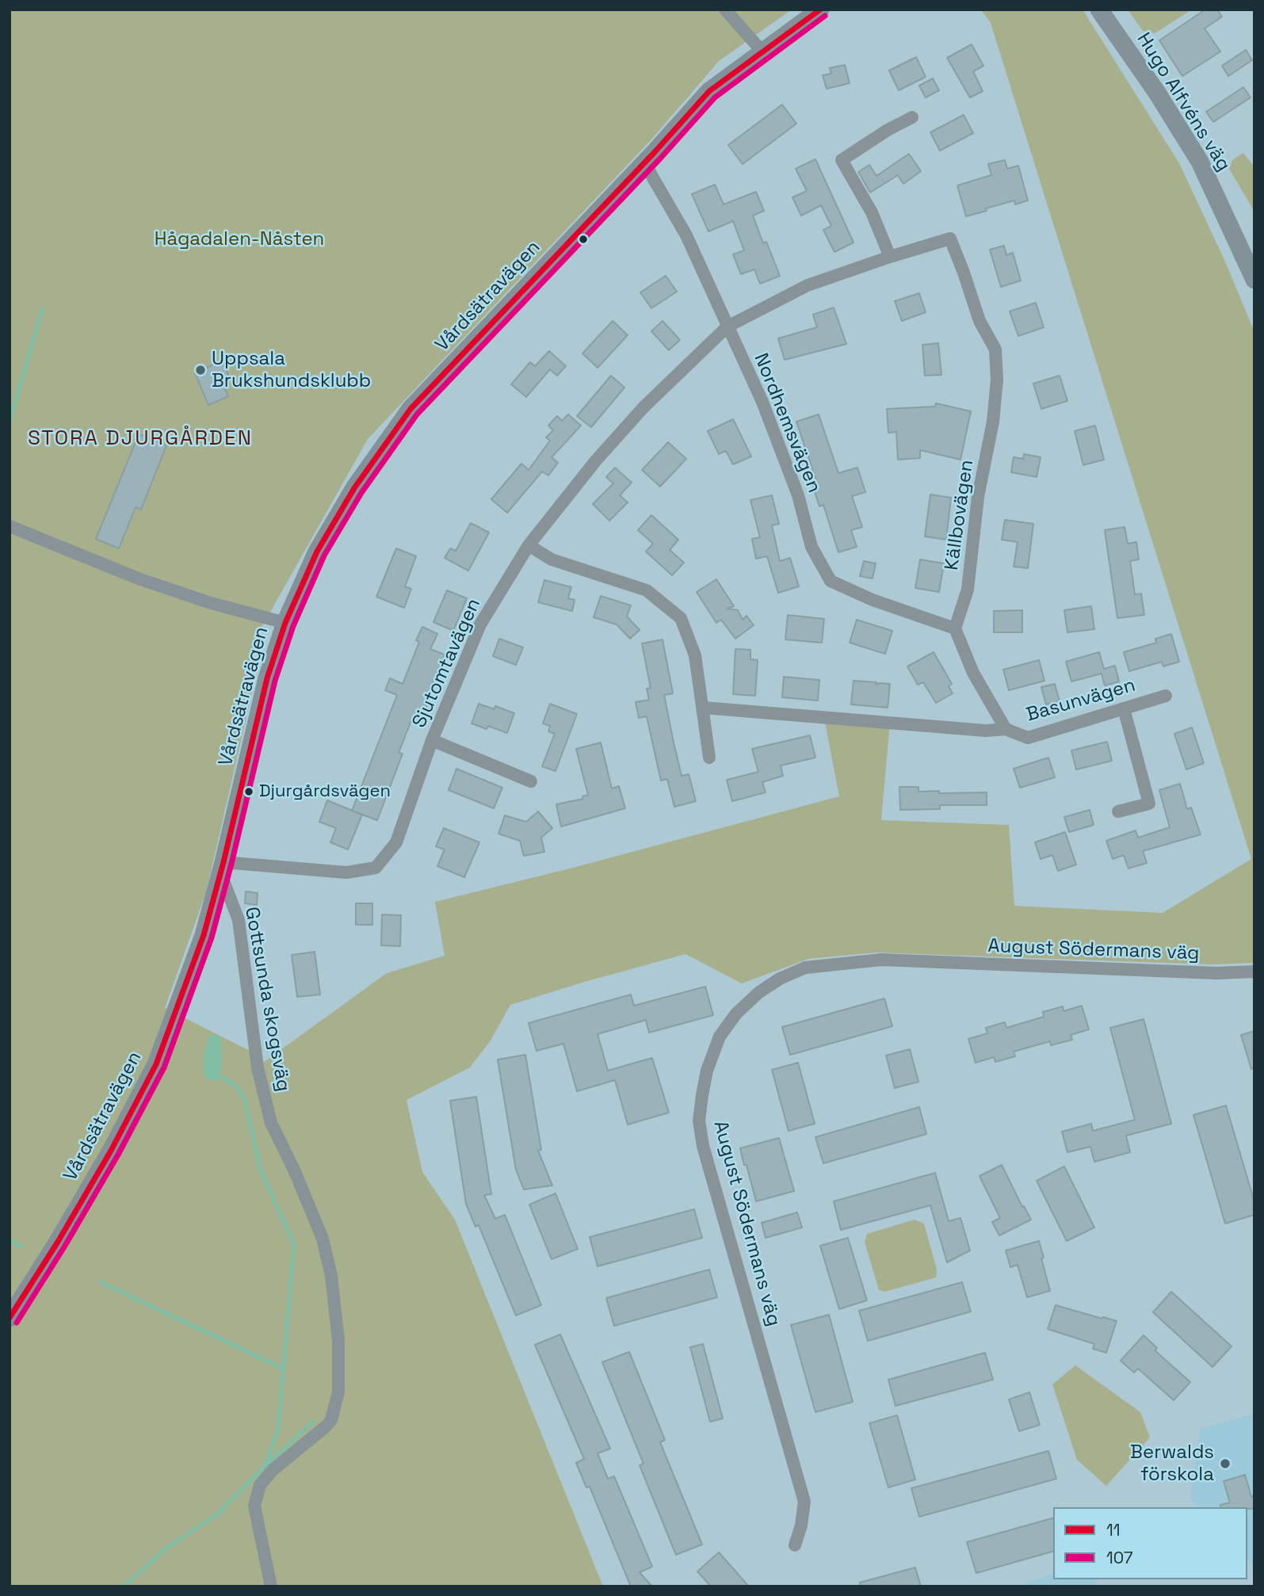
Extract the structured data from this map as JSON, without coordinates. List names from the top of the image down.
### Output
{
  "streets": {
    "street": [
      "Hugo Alfvéns väg",
      "Vårdsätravägen",
      "Nordhemsvägen",
      "Källbovägen",
      "Sjutomtavägen",
      "Basunvägen",
      "August Södermans väg",
      "Gottsunda skogsväg"
    ]
  },
  "crossings": [
    ["Vårdsätravägen", "Nordhemsvägen"],
    ["Vårdsätravägen", "Sjutomtavägen"],
    ["Vårdsätravägen", "Gottsunda skogsväg"],
    ["Nordhemsvägen", "Källbovägen"],
    ["Nordhemsvägen", "Sjutomtavägen"],
    ["Källbovägen", "Sjutomtavägen"],
    ["Sjutomtavägen", "Gottsunda skogsväg"]
  ],
  "districts": ["STORA DJURGÅRDEN"],
  "parks": ["Hågadalen-Nåsten"],
  "places": ["Uppsala Brukshundsklubb", "Djurgårdsvägen", "Berwalds förskola"],
  "lines": ["transit line 11", "transit line 107"],
  "legend": ["11", "107"]
}
